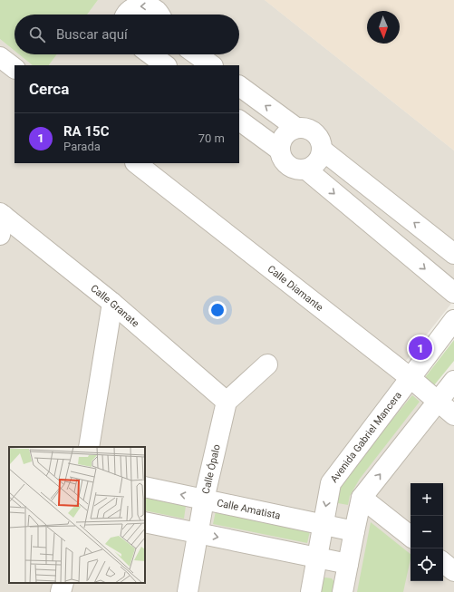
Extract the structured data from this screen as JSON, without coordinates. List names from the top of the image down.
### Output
{
  "streets": {
    "street": [
      "Calle Diamante",
      "Calle Granate",
      "Avenida Gabriel Mancera",
      "Calle Ópalo",
      "Calle Amatista"
    ]
  },
  "crossings": [
    ["Calle Diamante", "Avenida Gabriel Mancera"],
    ["Calle Granate", "Calle Ópalo"],
    ["Avenida Gabriel Mancera", "Calle Amatista"],
    ["Calle Ópalo", "Calle Amatista"]
  ],
  "north": "bottom",
  "page": {
    "search": "Buscar aquí",
    "heading": "Cerca",
    "list": [
      {
        "mark": "1",
        "name": "RA 15C",
        "note": "Parada",
        "value": "70 m"
      }
    ],
    "pins": "1",
    "map_buttons": ["+", "−"]
  }
}
